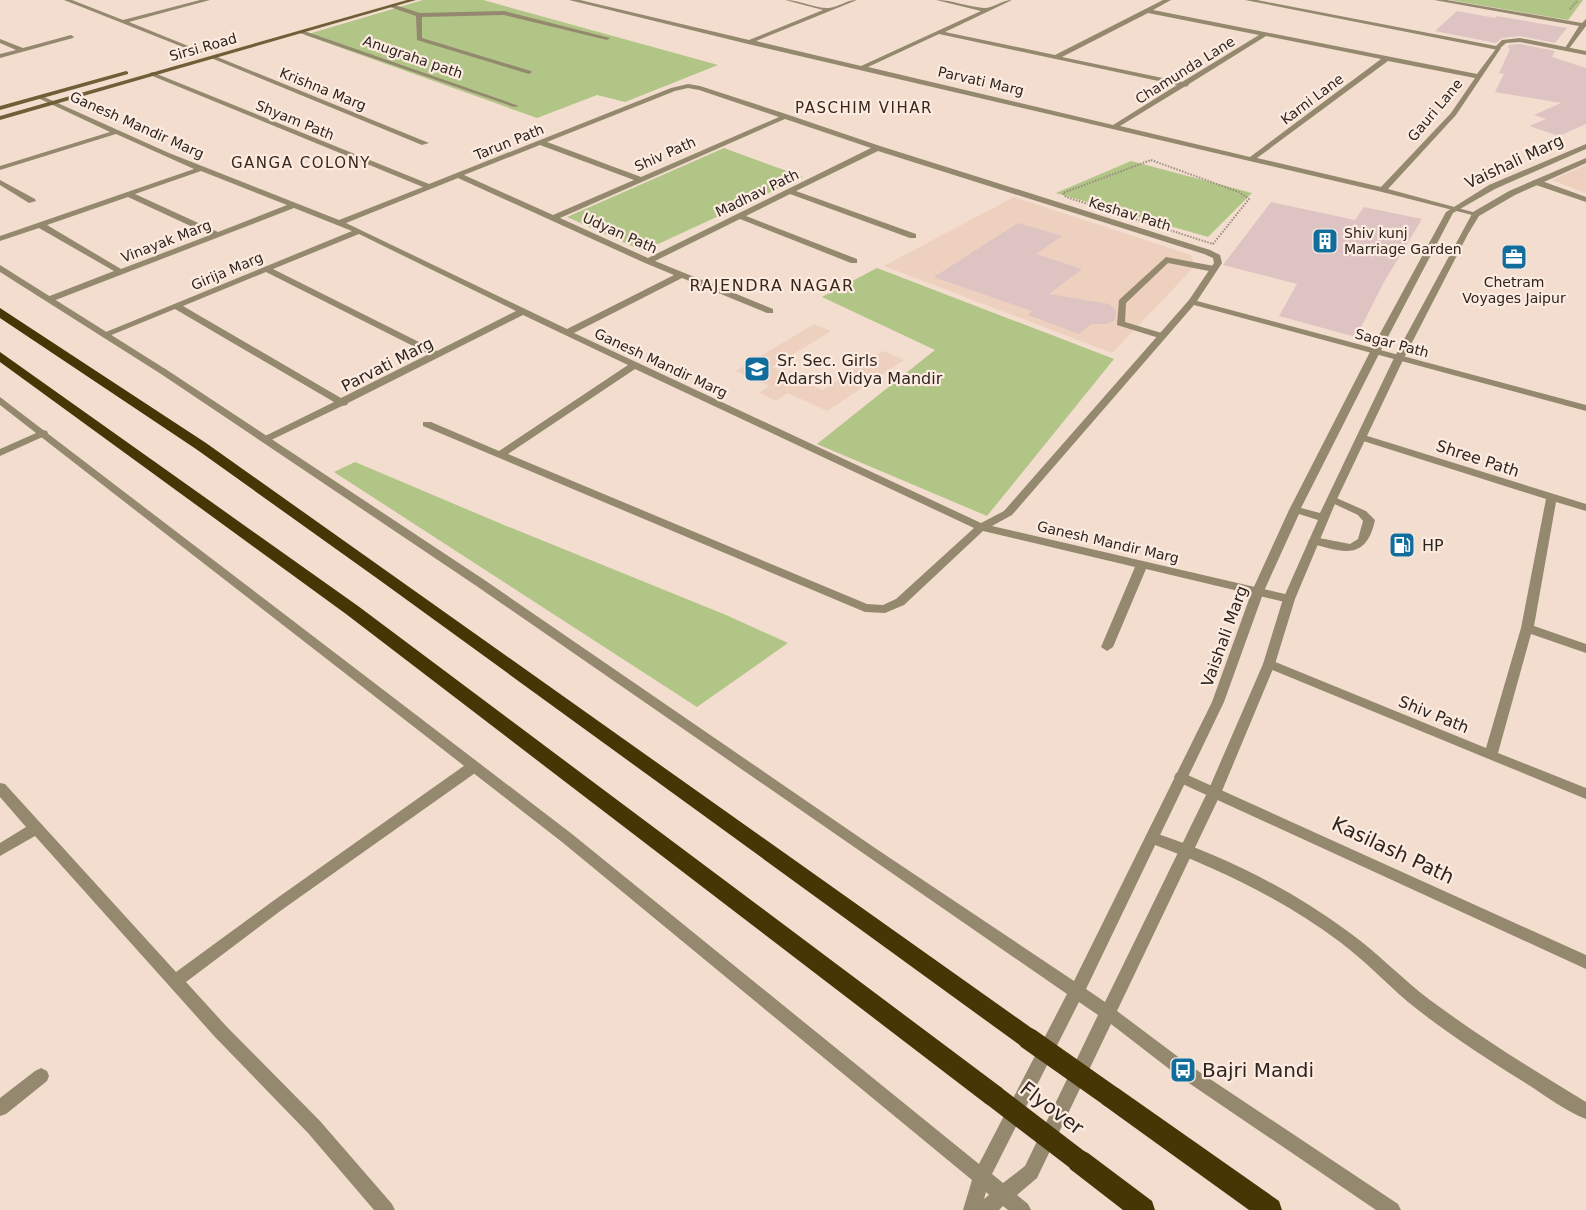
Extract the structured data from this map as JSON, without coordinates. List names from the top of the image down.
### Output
{
  "streets": {
    "highway": ["Flyover"],
    "main road": ["Sirsi Road"],
    "street": [
      "Anugraha path",
      "Chamunda Lane",
      "Parvati Marg",
      "Krishna Marg",
      "Karni Lane",
      "Gauri Lane",
      "Shyam Path",
      "Ganesh Mandir Marg",
      "Tarun Path",
      "Shiv Path",
      "Vaishali Marg",
      "Madhav Path",
      "Keshav Path",
      "Udyan Path",
      "Vinayak Marg",
      "Girija Marg",
      "Sagar Path",
      "Shree Path",
      "Kasilash Path"
    ]
  },
  "crossings": [
    ["Sirsi Road", "Anugraha path"],
    ["Sirsi Road", "Krishna Marg"],
    ["Sirsi Road", "Shyam Path"],
    ["Sirsi Road", "Ganesh Mandir Marg"],
    ["Chamunda Lane", "Parvati Marg"],
    ["Parvati Marg", "Karni Lane"],
    ["Parvati Marg", "Gauri Lane"],
    ["Parvati Marg", "Ganesh Mandir Marg"],
    ["Shyam Path", "Tarun Path"],
    ["Ganesh Mandir Marg", "Tarun Path"],
    ["Ganesh Mandir Marg", "Vaishali Marg"],
    ["Ganesh Mandir Marg", "Vinayak Marg"],
    ["Ganesh Mandir Marg", "Girija Marg"],
    ["Tarun Path", "Keshav Path"],
    ["Tarun Path", "Udyan Path"],
    ["Shiv Path", "Vaishali Marg"],
    ["Shiv Path", "Keshav Path"],
    ["Shiv Path", "Udyan Path"],
    ["Vaishali Marg", "Sagar Path"],
    ["Vaishali Marg", "Shree Path"],
    ["Vaishali Marg", "Kasilash Path"],
    ["Madhav Path", "Keshav Path"],
    ["Madhav Path", "Udyan Path"]
  ],
  "districts": ["PASCHIM VIHAR", "GANGA COLONY", "RAJENDRA NAGAR"],
  "places": {
    "building": ["Shiv kunj Marriage Garden"],
    "office": ["Chetram Voyages Jaipur"],
    "school or university": ["Sr. Sec. Girls Adarsh Vidya Mandir"],
    "fuel station": ["HP"],
    "bus stop": ["Bajri Mandi"]
  }
}
